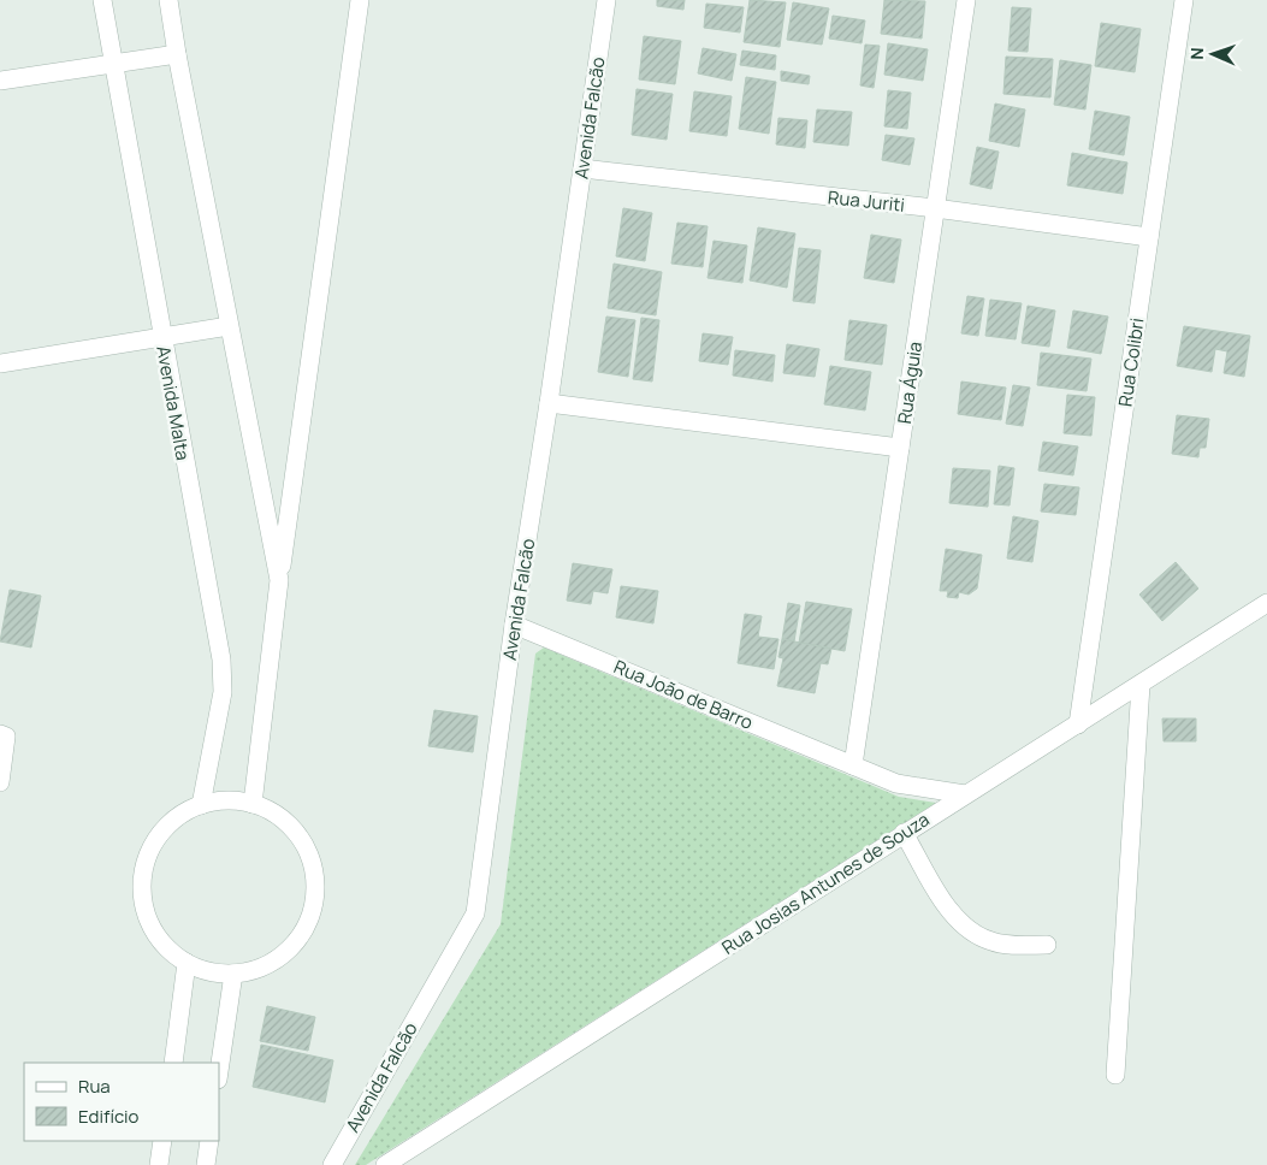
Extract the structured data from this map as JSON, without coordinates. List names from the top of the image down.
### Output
{
  "streets": {
    "street": [
      "Avenida Falcão",
      "Rua Juriti",
      "Rua Colibri",
      "Rua Águia",
      "Avenida Malta",
      "Rua João de Barro",
      "Rua Josias Antunes de Souza"
    ]
  },
  "crossings": [
    ["Avenida Falcão", "Rua Juriti"],
    ["Avenida Falcão", "Rua João de Barro"],
    ["Rua Juriti", "Rua Colibri"],
    ["Rua Juriti", "Rua Águia"],
    ["Rua Colibri", "Rua Josias Antunes de Souza"],
    ["Rua Águia", "Rua João de Barro"],
    ["Rua João de Barro", "Rua Josias Antunes de Souza"]
  ],
  "legend": ["Rua", "Edifício"],
  "north": "left"
}
